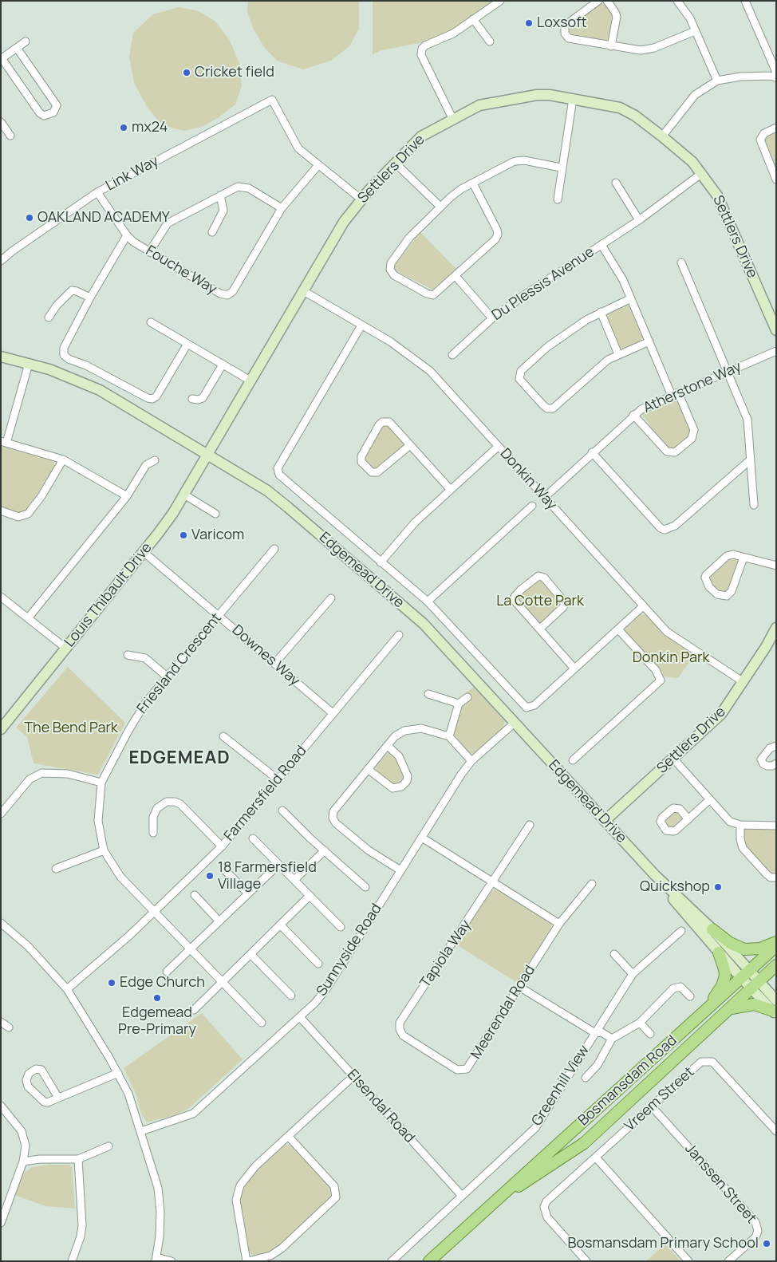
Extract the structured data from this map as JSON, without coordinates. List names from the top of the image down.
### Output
{
  "streets": {
    "main road": ["Bosmansdam Road"],
    "street": [
      "Settlers Drive",
      "Link Way",
      "Fouche Way",
      "Du Plessis Avenue",
      "Atherstone Way",
      "Donkin Way",
      "Edgemead Drive",
      "Louis Thibault Drive",
      "Downes Way",
      "Friesland Crescent",
      "Farmersfield Road",
      "Sunnyside Road",
      "Tapiola Way",
      "Meerendal Road",
      "Greenhill View",
      "Vreem Street",
      "Elsendal Road",
      "Janssen Street"
    ]
  },
  "crossings": [
    ["Settlers Drive", "Du Plessis Avenue"],
    ["Settlers Drive", "Donkin Way"],
    ["Settlers Drive", "Edgemead Drive"],
    ["Settlers Drive", "Louis Thibault Drive"],
    ["Link Way", "Fouche Way"],
    ["Atherstone Way", "Donkin Way"],
    ["Donkin Way", "Edgemead Drive"],
    ["Edgemead Drive", "Louis Thibault Drive"],
    ["Edgemead Drive", "Sunnyside Road"],
    ["Edgemead Drive", "Bosmansdam Road"],
    ["Louis Thibault Drive", "Downes Way"],
    ["Downes Way", "Friesland Crescent"],
    ["Downes Way", "Farmersfield Road"],
    ["Friesland Crescent", "Farmersfield Road"],
    ["Sunnyside Road", "Elsendal Road"],
    ["Tapiola Way", "Meerendal Road"],
    ["Greenhill View", "Elsendal Road"],
    ["Vreem Street", "Janssen Street"]
  ],
  "districts": ["EDGEMEAD"],
  "parks": ["La Cotte Park", "Donkin Park", "The Bend Park"],
  "places": [
    "Loxsoft",
    "Cricket field",
    "mx24",
    "OAKLAND ACADEMY",
    "Varicom",
    "18 Farmersfield Village",
    "Quickshop",
    "Edge Church",
    "Edgemead Pre-Primary",
    "Bosmansdam Primary School"
  ]
}
